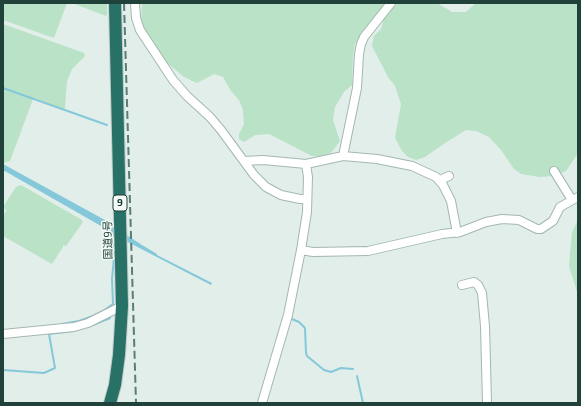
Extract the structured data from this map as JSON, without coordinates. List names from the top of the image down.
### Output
{
  "streets": {
    "highway": ["9", "国道9号"]
  }
}
